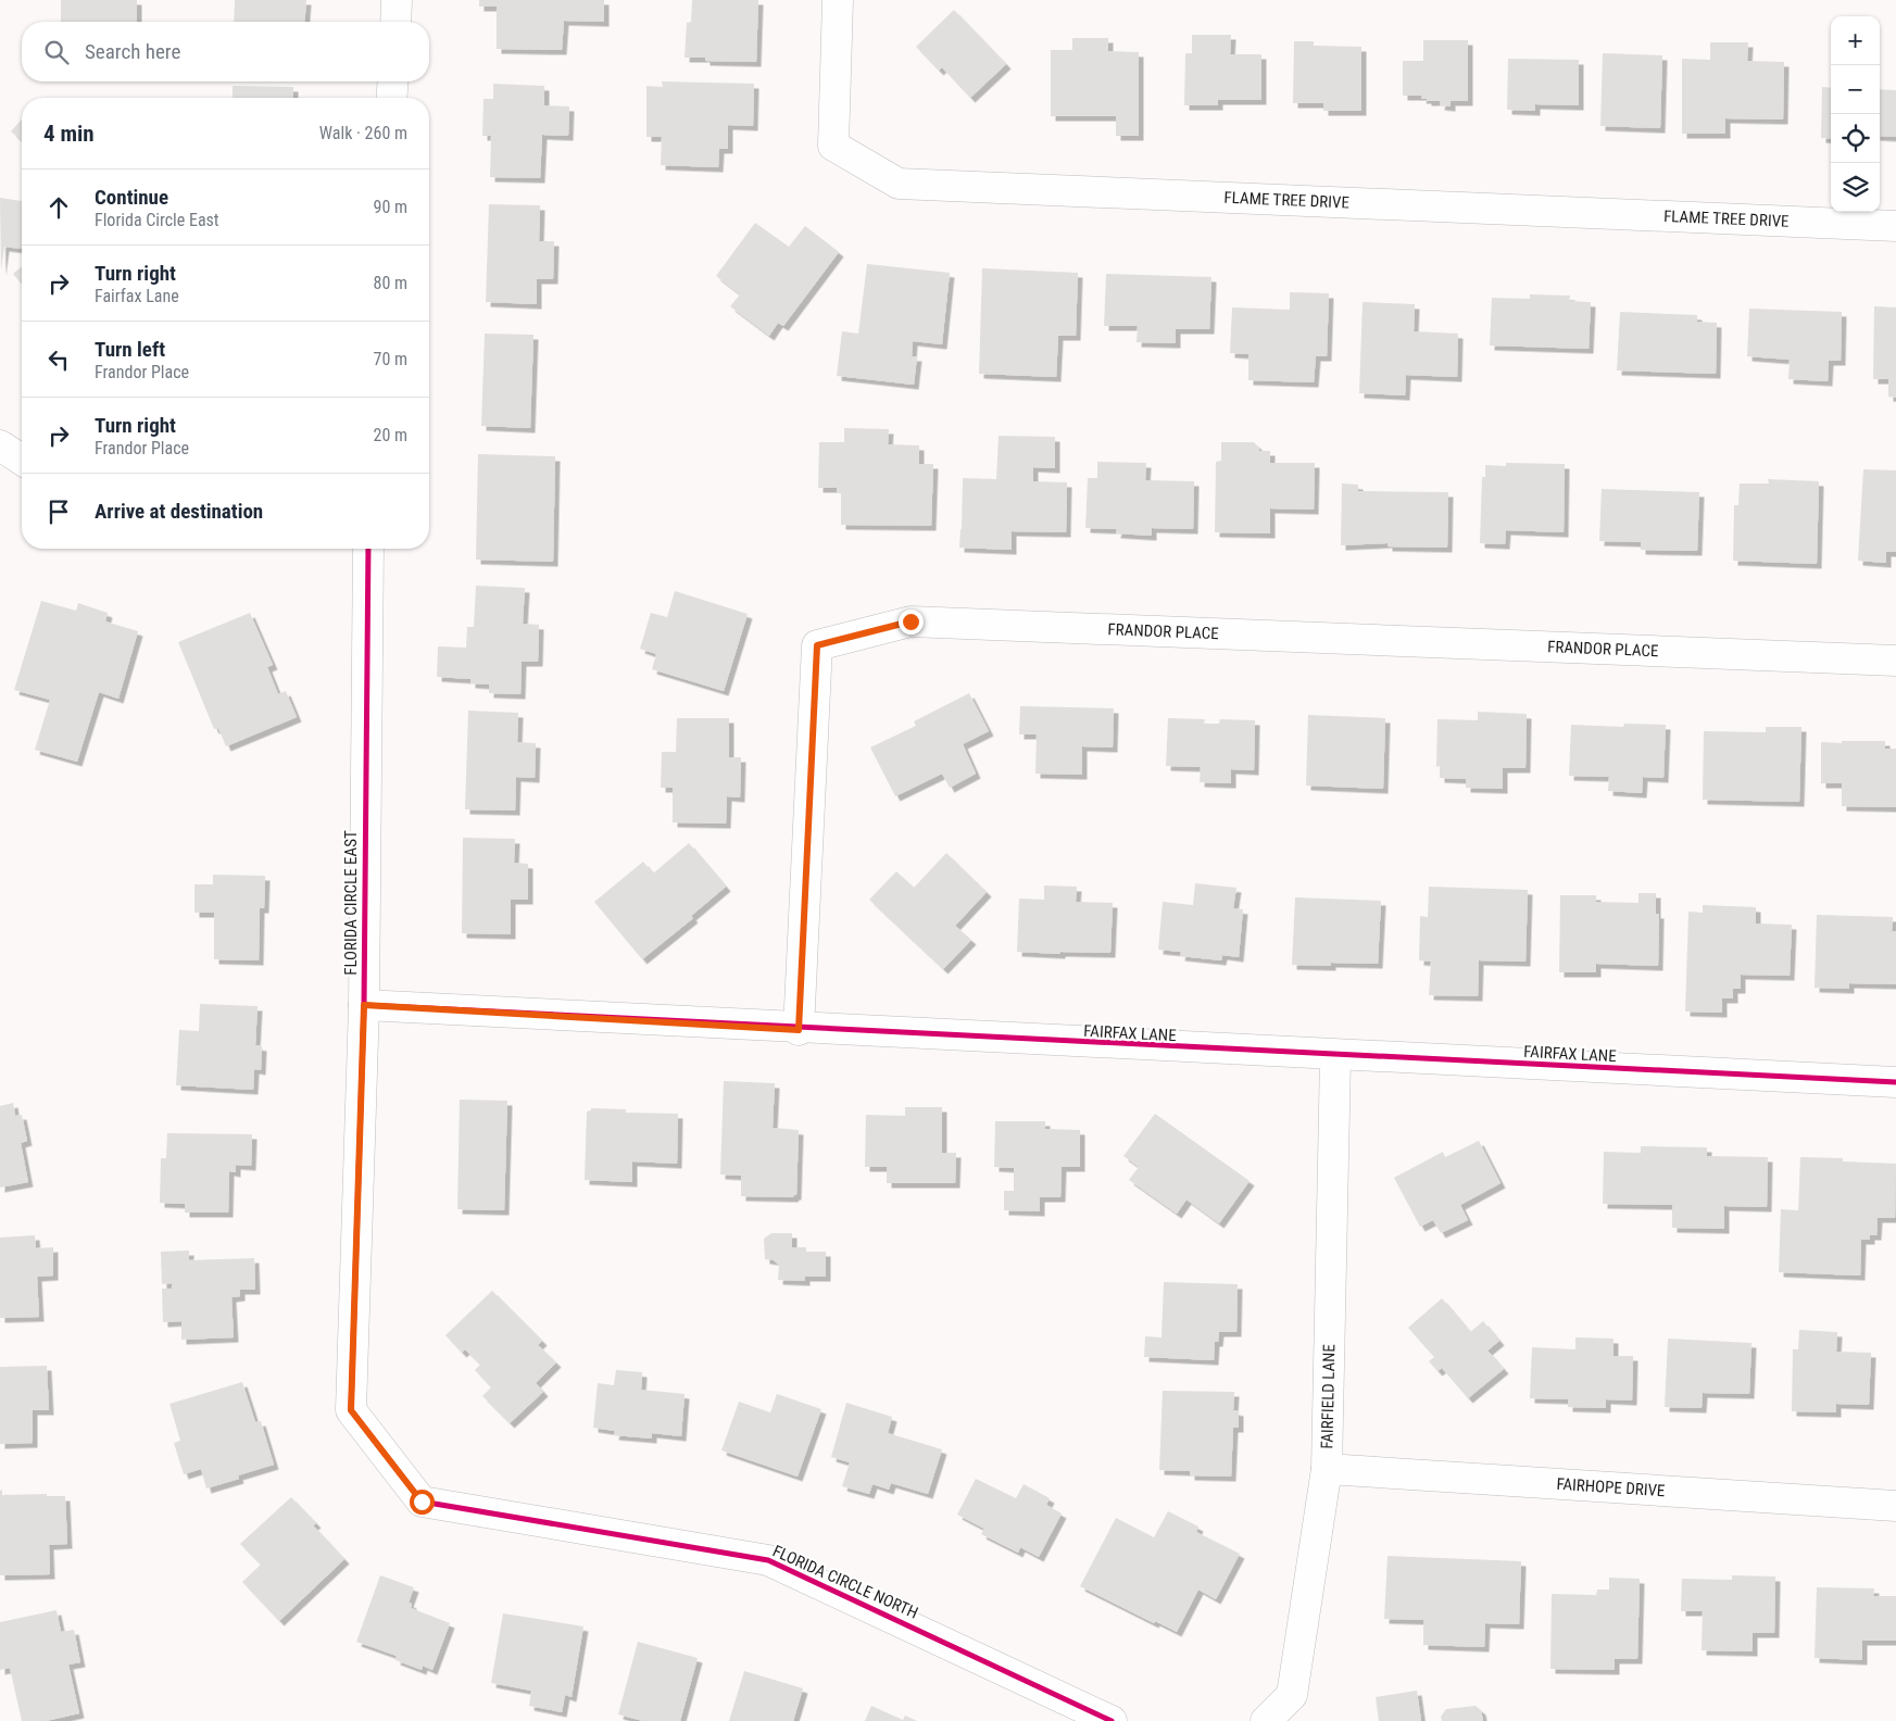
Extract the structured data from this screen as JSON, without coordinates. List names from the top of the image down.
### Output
{
  "streets": {
    "street": [
      "FLAME TREE DRIVE",
      "FRANDOR PLACE",
      "FLORIDA CIRCLE EAST",
      "FAIRFAX LANE",
      "FAIRFIELD LANE",
      "FAIRHOPE DRIVE",
      "FLORIDA CIRCLE NORTH"
    ]
  },
  "crossings": [
    ["FRANDOR PLACE", "FAIRFAX LANE"],
    ["FLORIDA CIRCLE EAST", "FAIRFAX LANE"],
    ["FLORIDA CIRCLE EAST", "FLORIDA CIRCLE NORTH"],
    ["FAIRFAX LANE", "FAIRFIELD LANE"],
    ["FAIRFIELD LANE", "FAIRHOPE DRIVE"]
  ],
  "page": {
    "map_buttons": ["+", "−"],
    "search": "Search here",
    "heading": ["4 min", "Walk · 260 m"],
    "list": [
      ["Continue", "Florida Circle East", "90 m"],
      ["Turn right", "Fairfax Lane", "80 m"],
      ["Turn left", "Frandor Place", "70 m"],
      ["Turn right", "Frandor Place", "20 m"],
      "Arrive at destination"
    ]
  }
}
